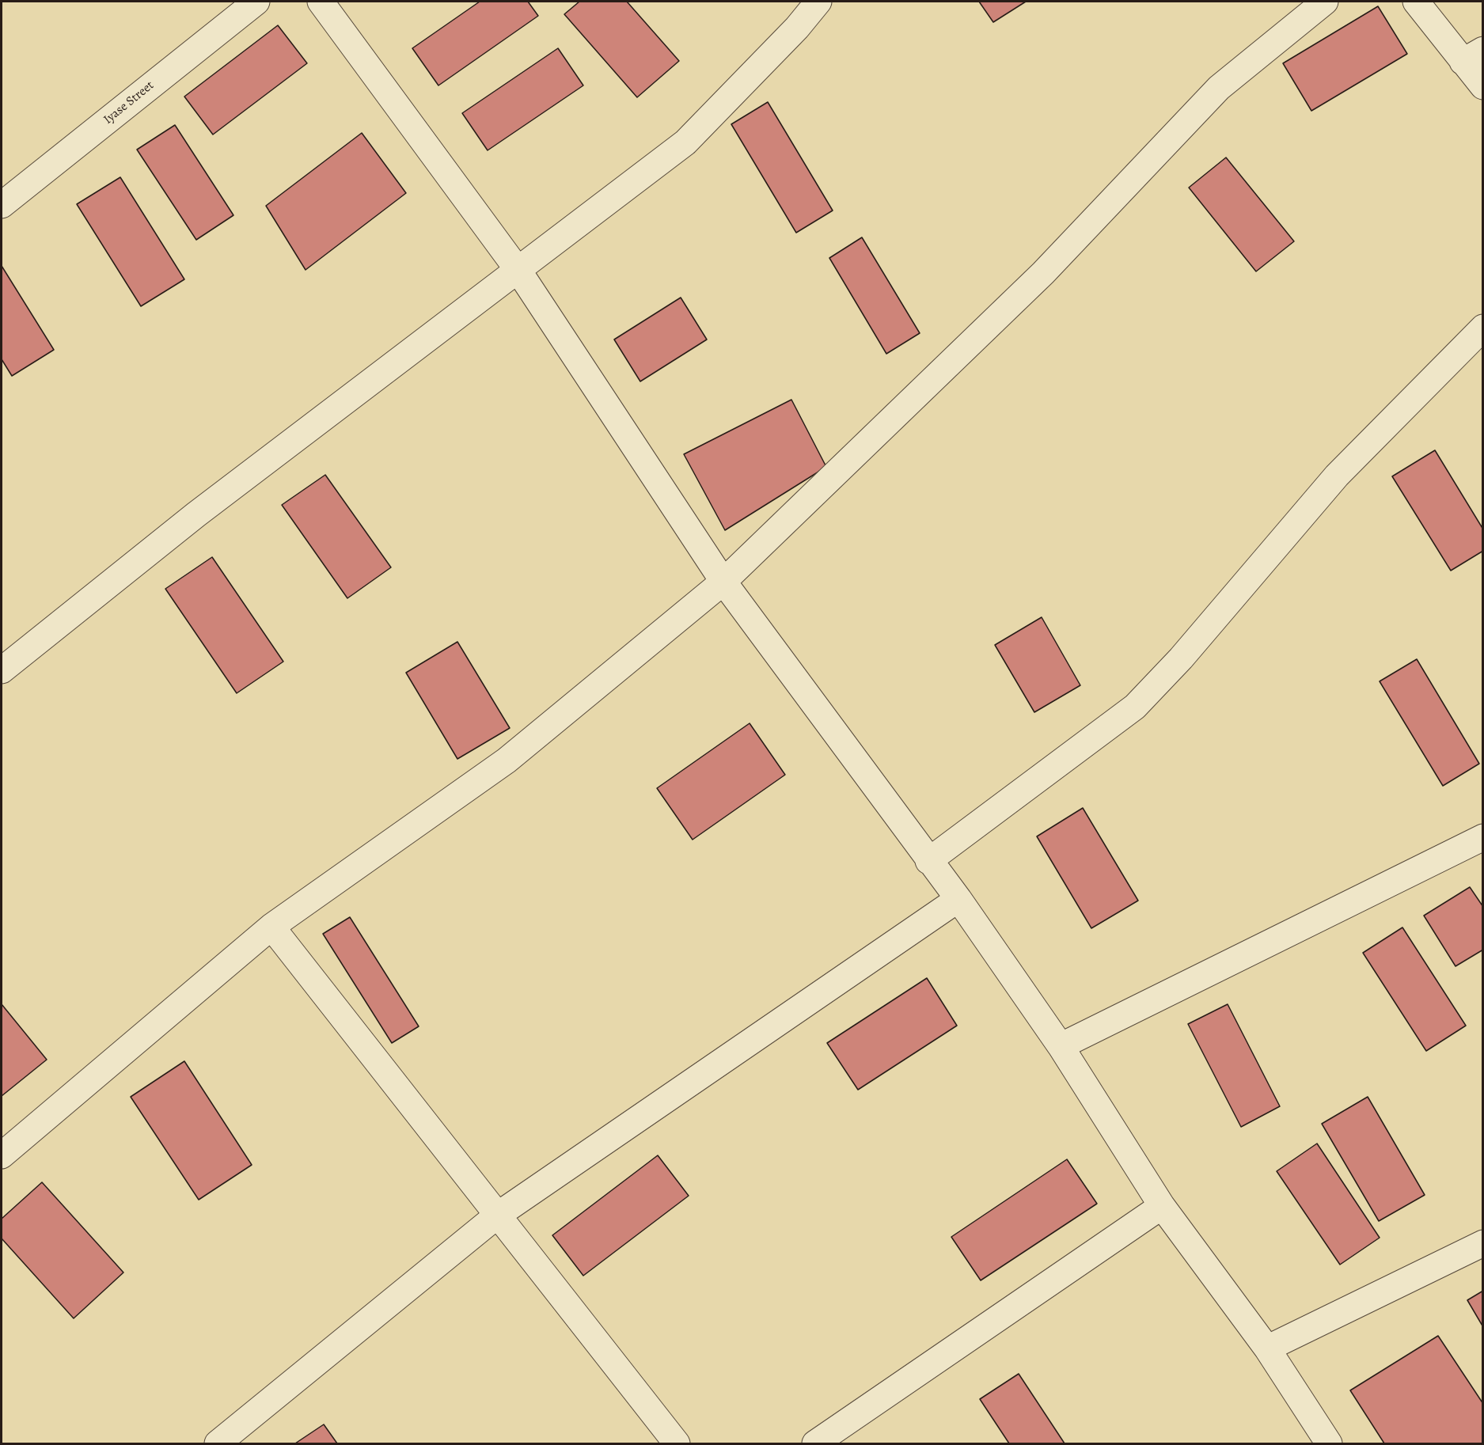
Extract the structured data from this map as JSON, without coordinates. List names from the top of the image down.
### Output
{
  "streets": {
    "street": ["Iyase Street"]
  }
}
